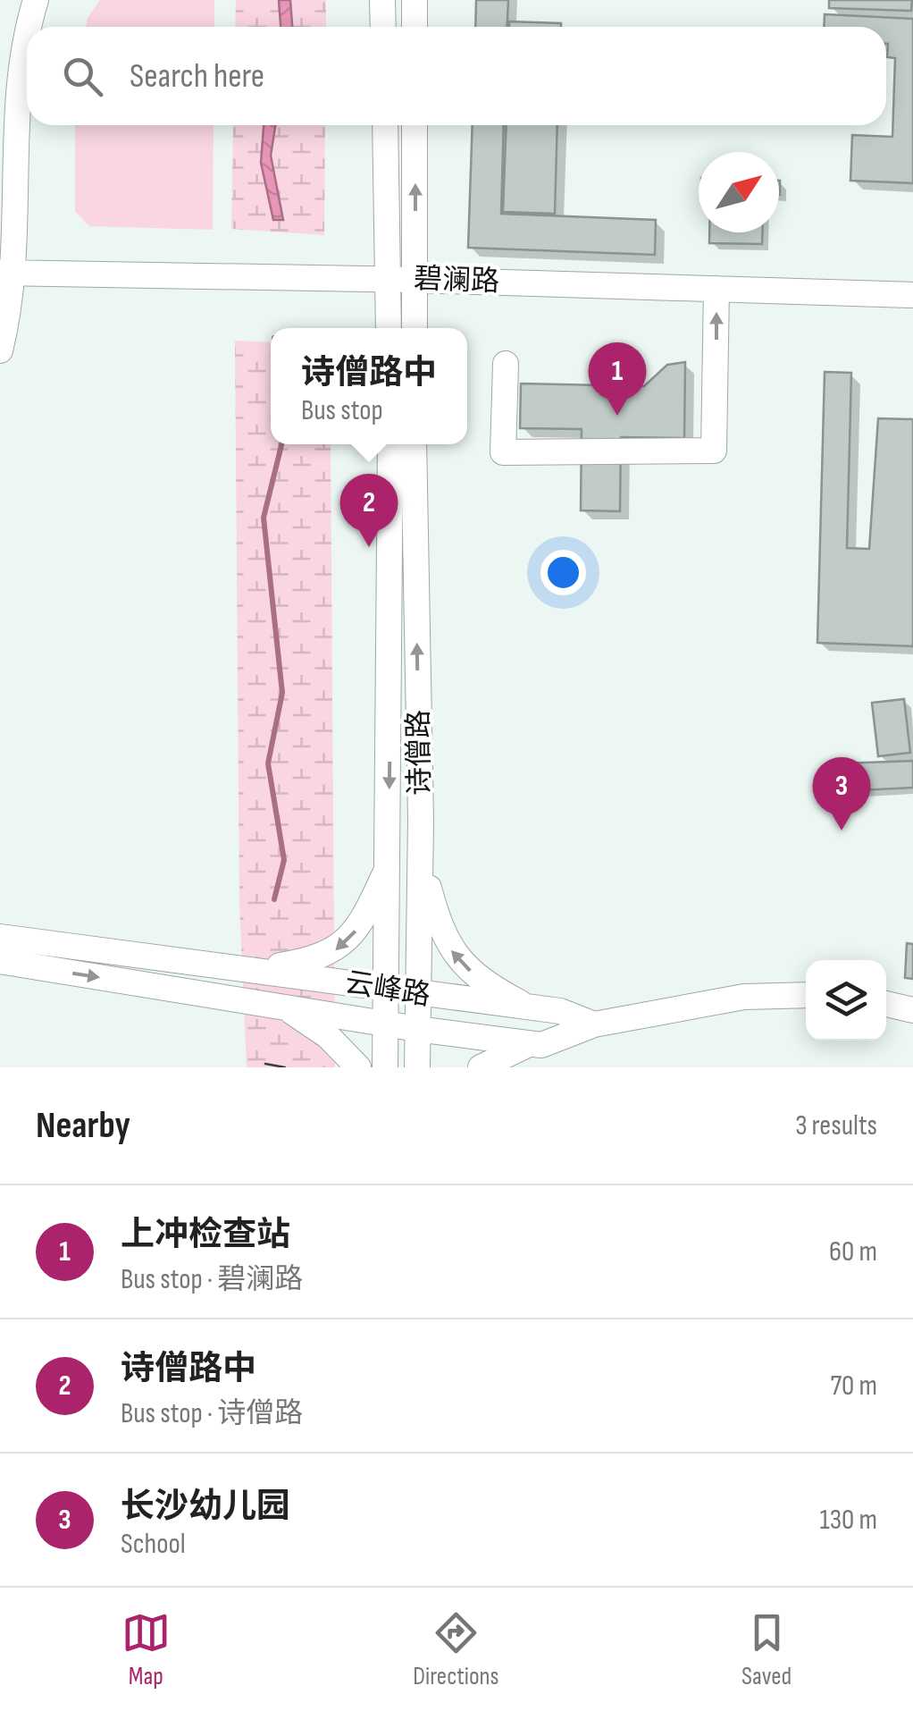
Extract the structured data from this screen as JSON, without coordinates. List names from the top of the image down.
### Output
{
  "streets": {
    "street": ["碧澜路", "诗僧路", "云峰路"]
  },
  "crossings": [
    ["诗僧路", "云峰路"]
  ],
  "north": "top right",
  "page": {
    "search": "Search here",
    "popup": ["诗僧路中", "Bus stop"],
    "pins": ["1", "2", "3"],
    "heading": ["Nearby", "3 results"],
    "list": [
      {
        "mark": "1",
        "name": "上冲检查站",
        "note": "Bus stop · 碧澜路",
        "value": "60 m"
      },
      {
        "mark": "2",
        "name": "诗僧路中",
        "note": "Bus stop · 诗僧路",
        "value": "70 m"
      },
      {
        "mark": "3",
        "name": "长沙幼儿园",
        "note": "School",
        "value": "130 m"
      }
    ],
    "nav": ["Map", "Directions", "Saved"]
  }
}
